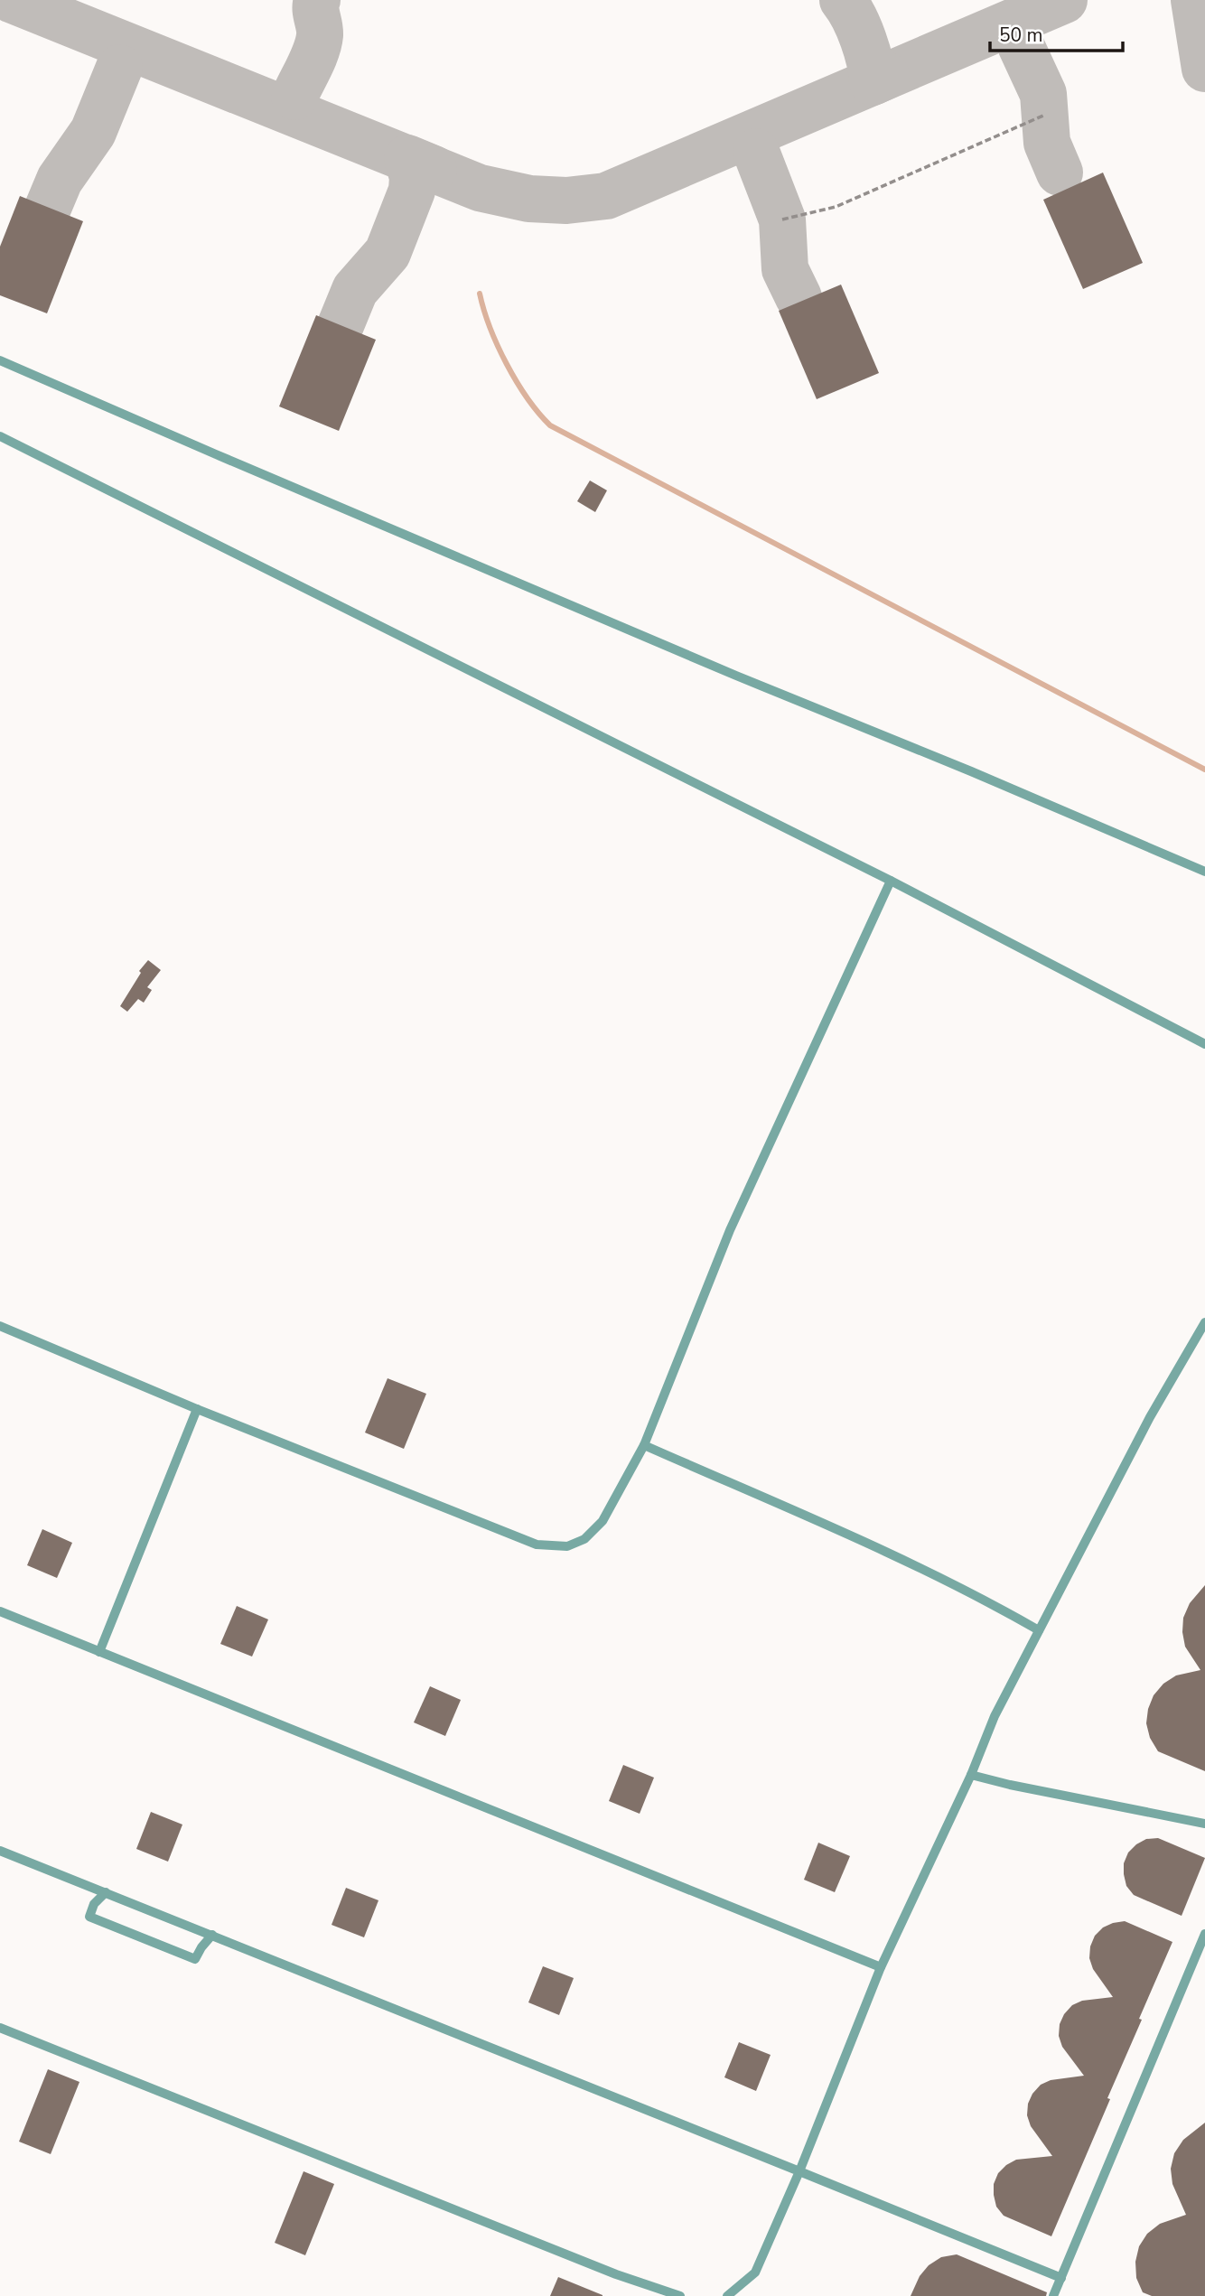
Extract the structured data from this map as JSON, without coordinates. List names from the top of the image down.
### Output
{
  "scale_bar": "50 m"
}
